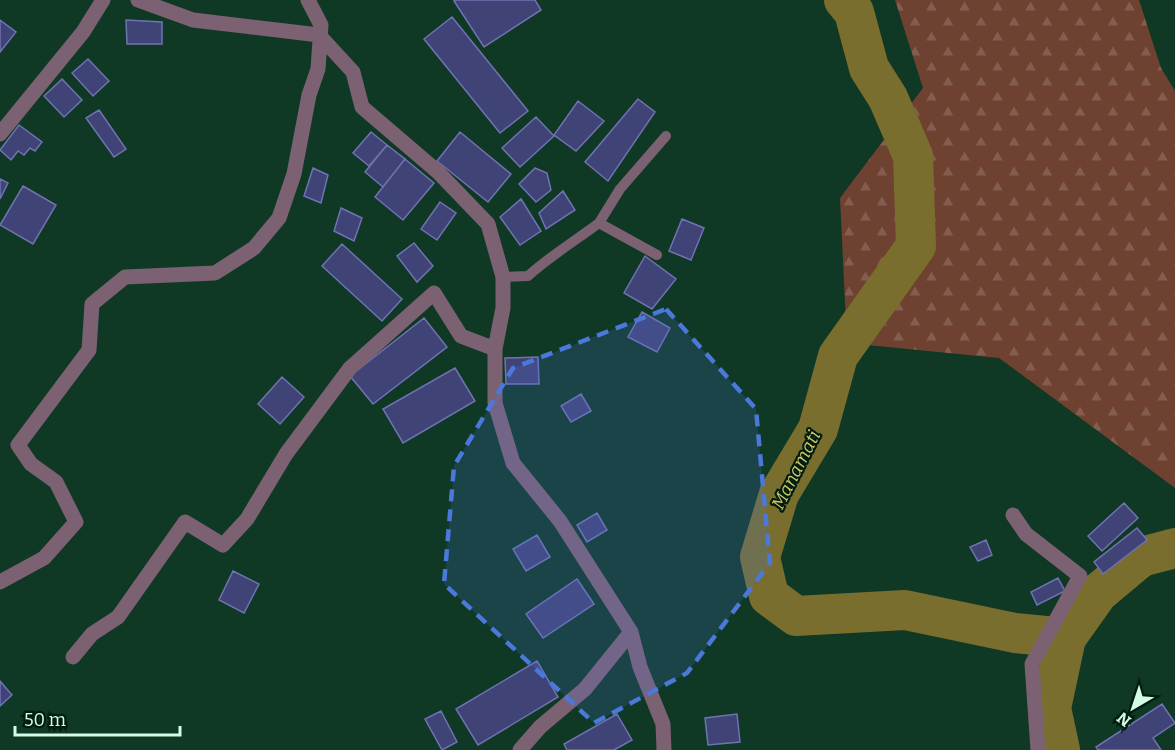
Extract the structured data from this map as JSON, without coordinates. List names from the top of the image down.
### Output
{
  "water": ["Manamati"],
  "scale_bar": "50 m",
  "north": "bottom left"
}
